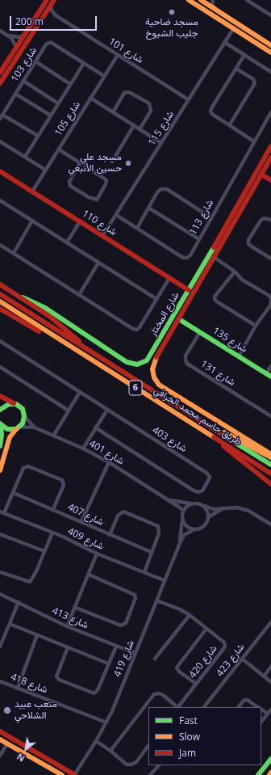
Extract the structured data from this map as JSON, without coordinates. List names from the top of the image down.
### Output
{
  "streets": {
    "main road": [
      "شارع 110",
      "شارع المختار",
      "شارع 135",
      "6",
      "طريق جاسم محمد الخرافي"
    ],
    "street": [
      "شارع 101",
      "شارع 103",
      "شارع 105",
      "شارع 115",
      "شارع 113",
      "شارع 131",
      "شارع 403",
      "شارع 401",
      "شارع 407",
      "شارع 409",
      "شارع 413",
      "شارع 419",
      "شارع 423",
      "شارع 420",
      "شارع 418"
    ]
  },
  "crossings": [
    ["شارع 101", "شارع 105"],
    ["شارع 101", "شارع 115"],
    ["شارع 103", "شارع 105"],
    ["شارع 105", "شارع 110"],
    ["شارع 115", "شارع 113"],
    ["شارع 115", "شارع 110"],
    ["شارع 110", "شارع المختار"],
    ["شارع المختار", "شارع 135"],
    ["شارع 135", "شارع 131"],
    ["شارع 401", "شارع 419"],
    ["شارع 409", "شارع 419"],
    ["شارع 413", "شارع 419"],
    ["شارع 419", "شارع 420"],
    ["شارع 419", "شارع 418"]
  ],
  "places": ["مسجد ضاحية جليب الشيوخ", "مسجد علي حسين الأنبعي", "متعب عبيد الشلاحي"],
  "legend": ["Fast", "Slow", "Jam"],
  "scale_bar": "200 m",
  "north": "bottom left"
}
